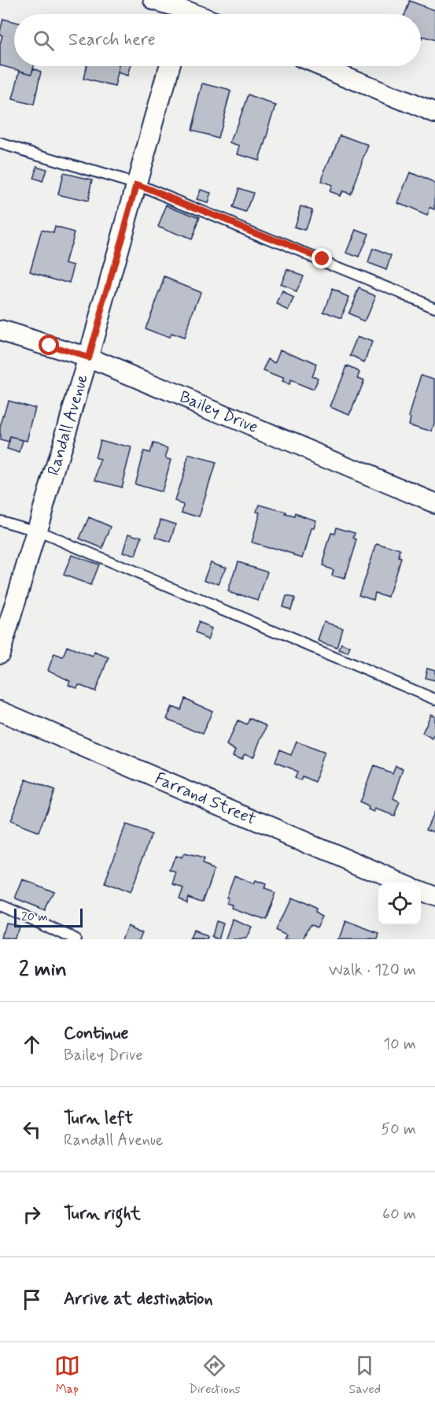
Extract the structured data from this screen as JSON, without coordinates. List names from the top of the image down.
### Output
{
  "streets": {
    "street": ["Bailey Drive", "Randall Avenue", "Farrand Street"]
  },
  "crossings": [
    ["Bailey Drive", "Randall Avenue"]
  ],
  "scale_bar": "20 m",
  "page": {
    "search": "Search here",
    "scale": "20 m",
    "heading": ["2 min", "Walk · 120 m"],
    "list": [
      ["Continue", "Bailey Drive", "10 m"],
      ["Turn left", "Randall Avenue", "50 m"],
      ["Turn right", "60 m"],
      "Arrive at destination"
    ],
    "nav": ["Map", "Directions", "Saved"]
  }
}
